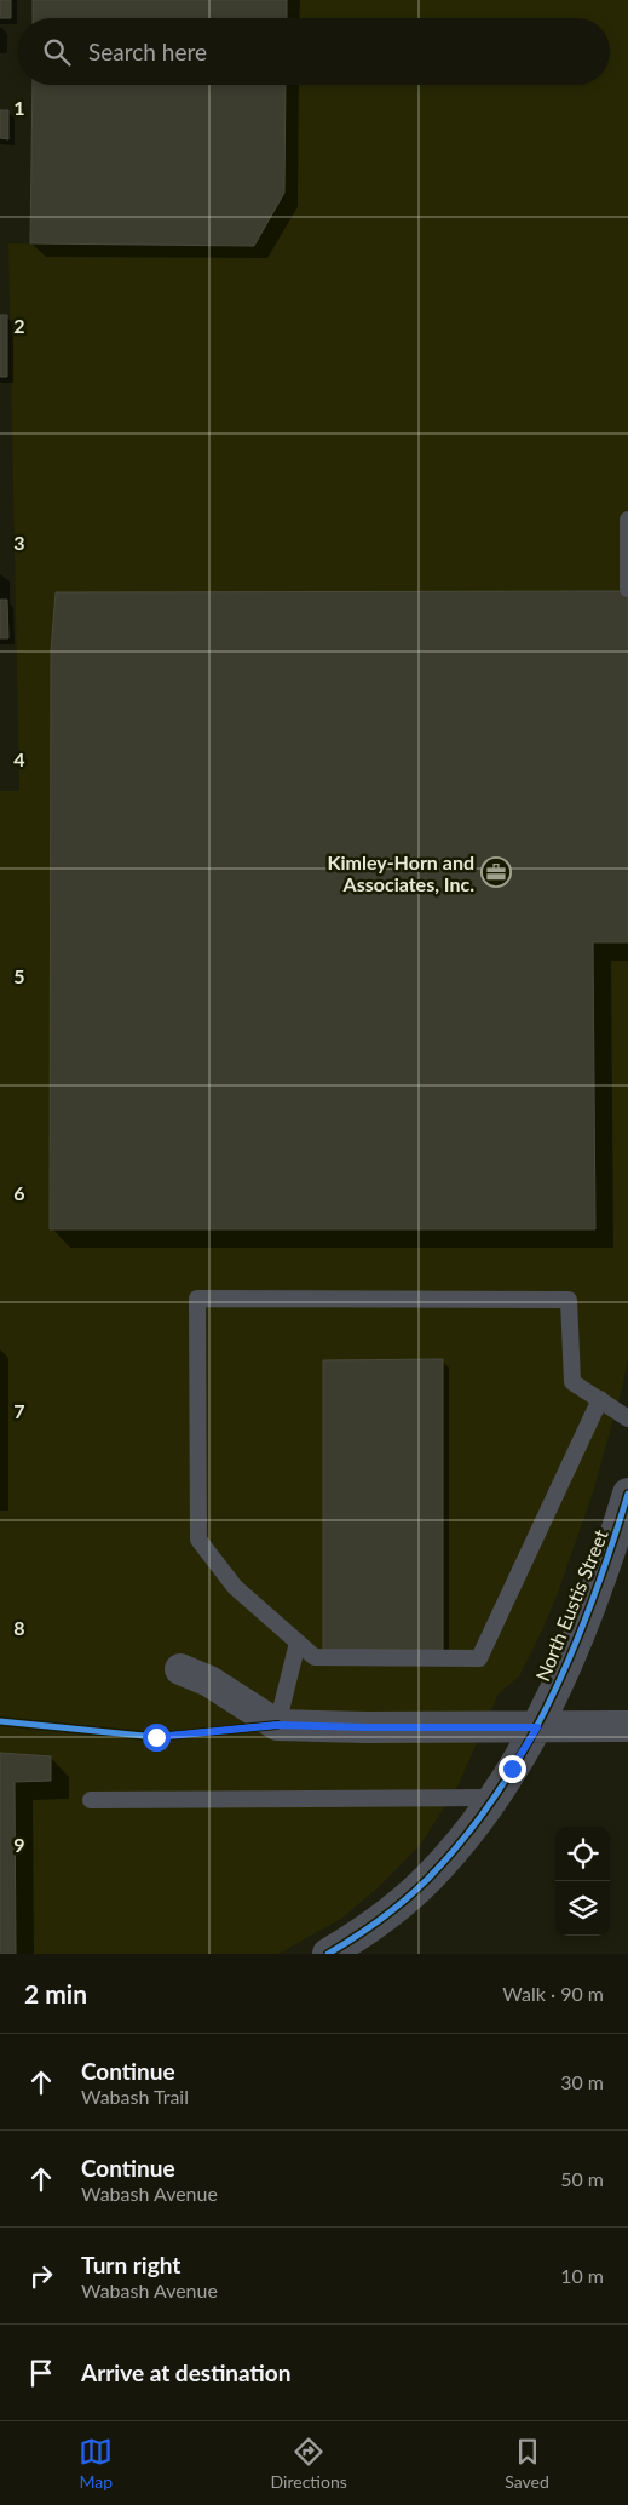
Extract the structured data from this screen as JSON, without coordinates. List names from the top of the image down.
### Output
{
  "streets": {
    "street": ["North Eustis Street"]
  },
  "places": {
    "office": ["Kimley-Horn and Associates, Inc."]
  },
  "page": {
    "search": "Search here",
    "heading": ["2 min", "Walk · 90 m"],
    "list": [
      ["Continue", "Wabash Trail", "30 m"],
      ["Continue", "Wabash Avenue", "50 m"],
      ["Turn right", "Wabash Avenue", "10 m"],
      "Arrive at destination"
    ],
    "nav": ["Map", "Directions", "Saved"]
  },
  "grid": {
    "rows": [
      "1",
      "2",
      "3",
      "4",
      "5",
      "6",
      "7",
      "8",
      "9"
    ]
  }
}
